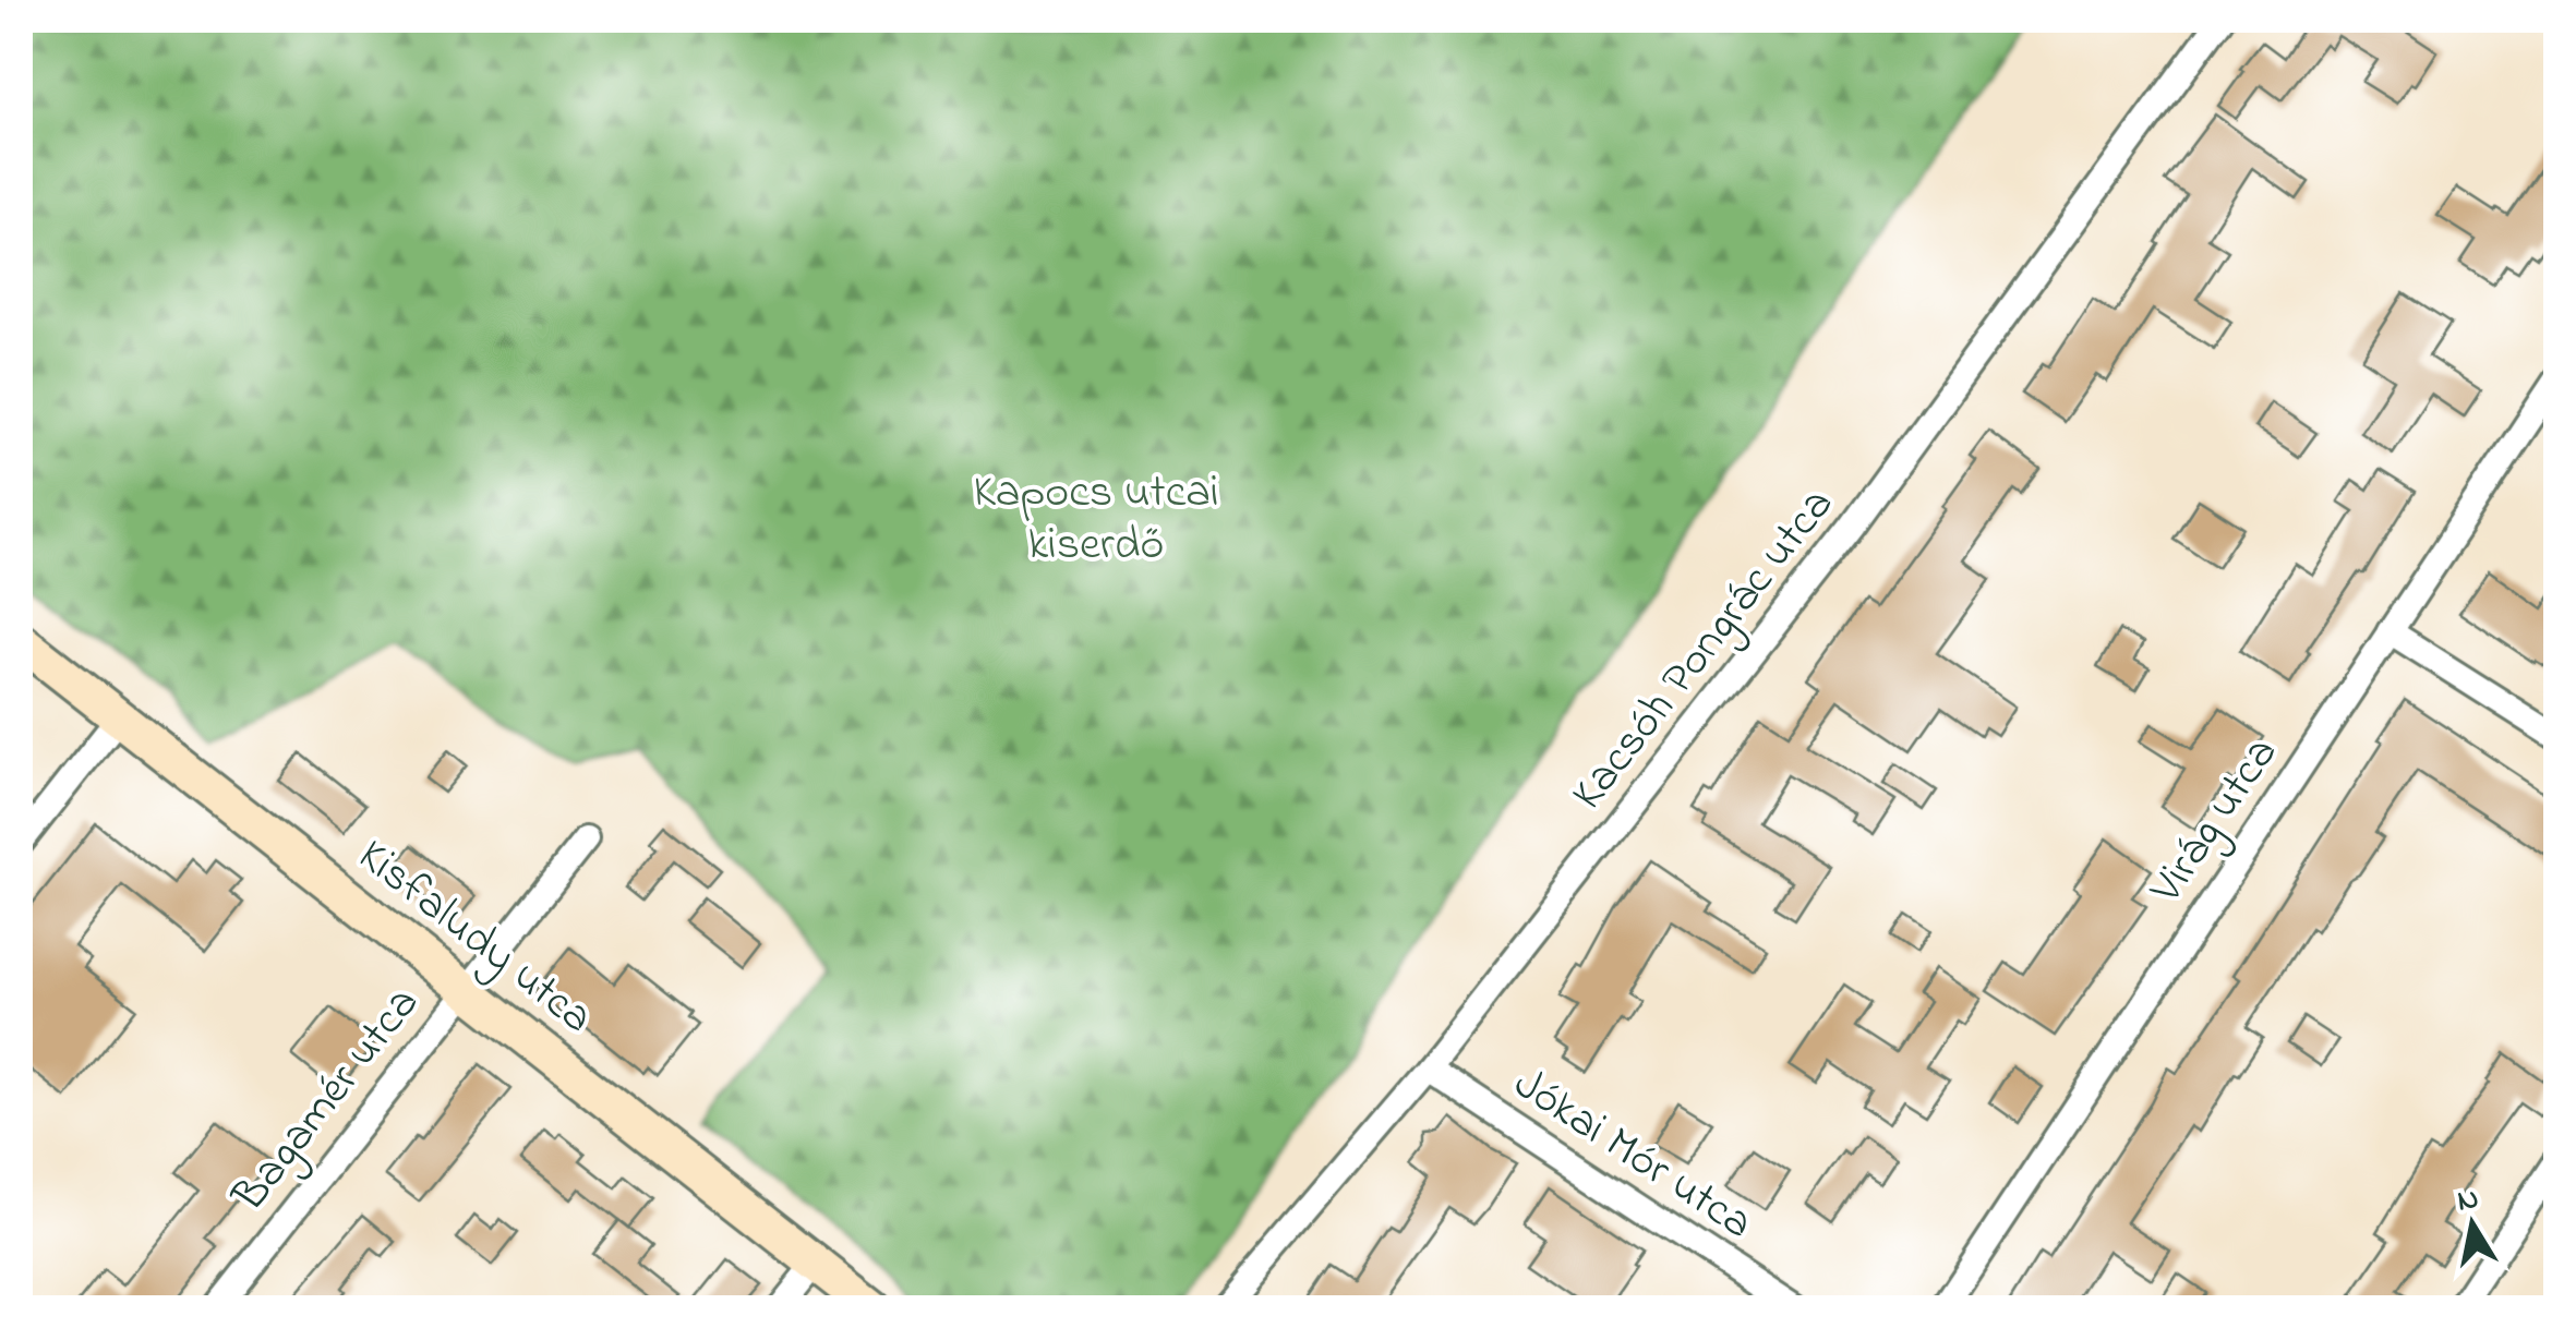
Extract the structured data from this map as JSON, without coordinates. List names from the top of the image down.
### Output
{
  "streets": {
    "street": [
      "Kacsóh Pongrác utca",
      "Virág utca",
      "Kisfaludy utca",
      "Bagamér utca",
      "Jókai Mór utca"
    ]
  },
  "crossings": [
    ["Kacsóh Pongrác utca", "Jókai Mór utca"],
    ["Kisfaludy utca", "Bagamér utca"]
  ],
  "parks": ["Kapocs utcai kiserdő"],
  "north": "top"
}
